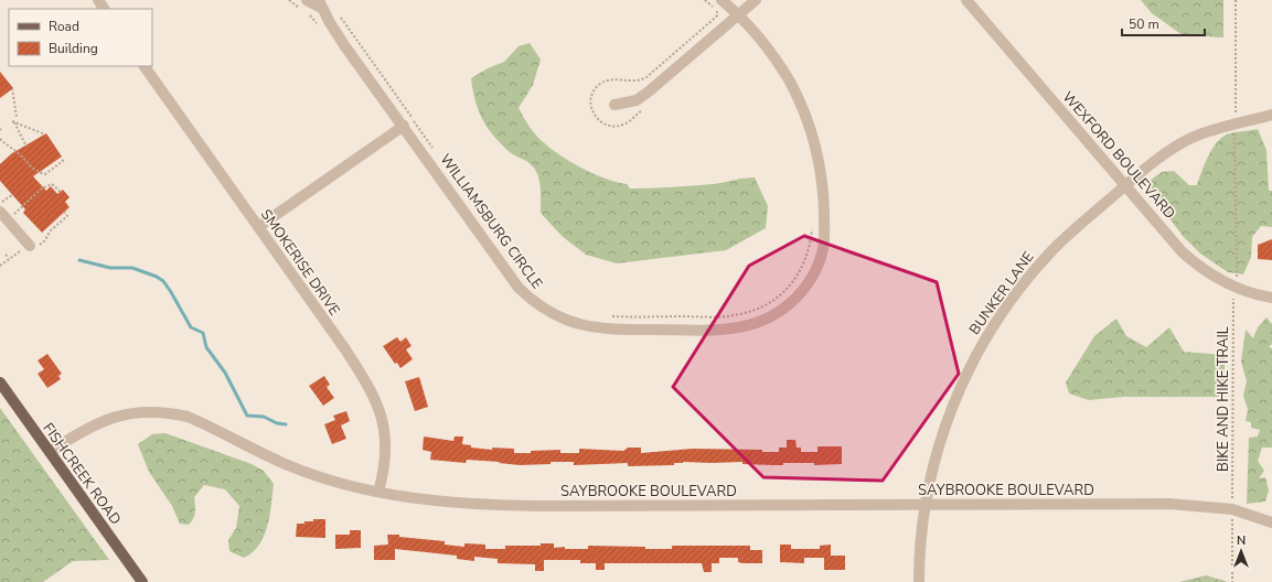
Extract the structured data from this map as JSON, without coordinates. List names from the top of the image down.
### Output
{
  "streets": {
    "main road": ["FISHCREEK ROAD"],
    "street": [
      "WEXFORD BOULEVARD",
      "WILLIAMSBURG CIRCLE",
      "SMOKERISE DRIVE",
      "BUNKER LANE",
      "SAYBROOKE BOULEVARD"
    ],
    "path": ["BIKE AND HIKE TRAIL"]
  },
  "crossings": [
    ["WEXFORD BOULEVARD", "BUNKER LANE"],
    ["SMOKERISE DRIVE", "SAYBROOKE BOULEVARD"],
    ["BUNKER LANE", "SAYBROOKE BOULEVARD"],
    ["FISHCREEK ROAD", "SAYBROOKE BOULEVARD"]
  ],
  "legend": ["Road", "Building"],
  "scale_bar": "50 m",
  "north": "top"
}
